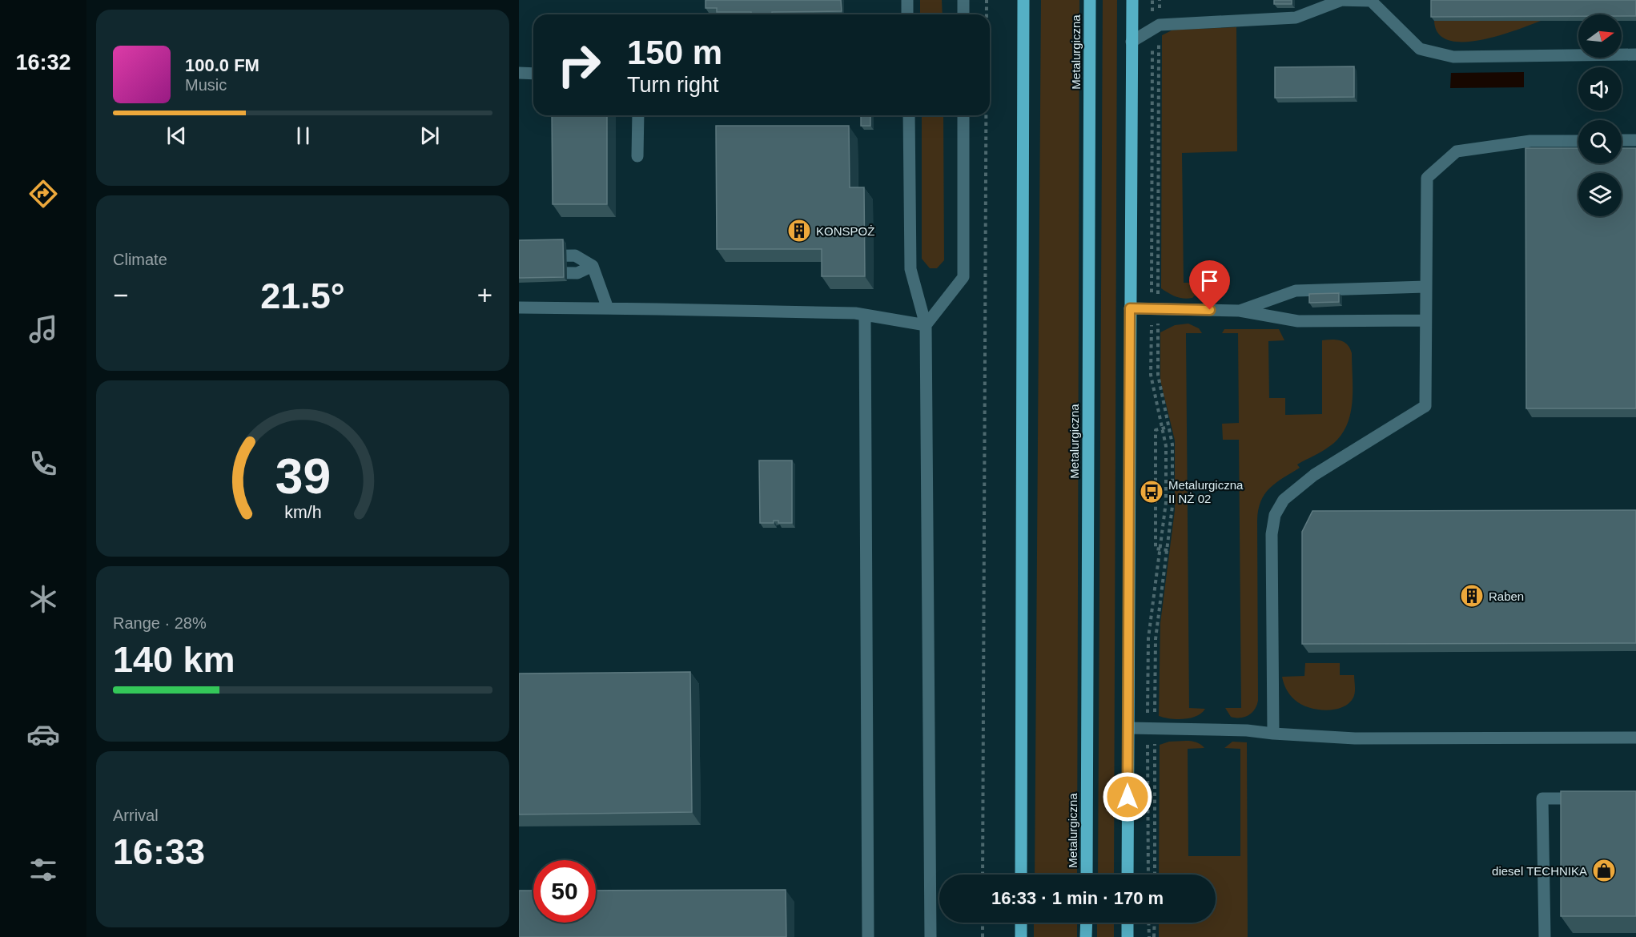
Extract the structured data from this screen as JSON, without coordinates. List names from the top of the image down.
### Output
{
  "streets": {
    "main road": ["Metalurgiczna"]
  },
  "places": {
    "building": ["KONSPOŻ", "Raben"],
    "bus stop": ["Metalurgiczna II NŻ 02"],
    "shop": ["diesel TECHNIKA"]
  },
  "north": "right",
  "page": {
    "tabs": "16:32",
    "turn": ["150 m", "Turn right"],
    "song": ["100.0 FM", "Music"],
    "tile": [
      "Climate",
      ["Range · 28%", "140 km"],
      ["Arrival", "16:33"]
    ],
    "heat": ["−", "21.5°", "+"],
    "limit": "50",
    "trip": "16:33 · 1 min · 170 m",
    "gauge": ["39", "km/h"]
  }
}
